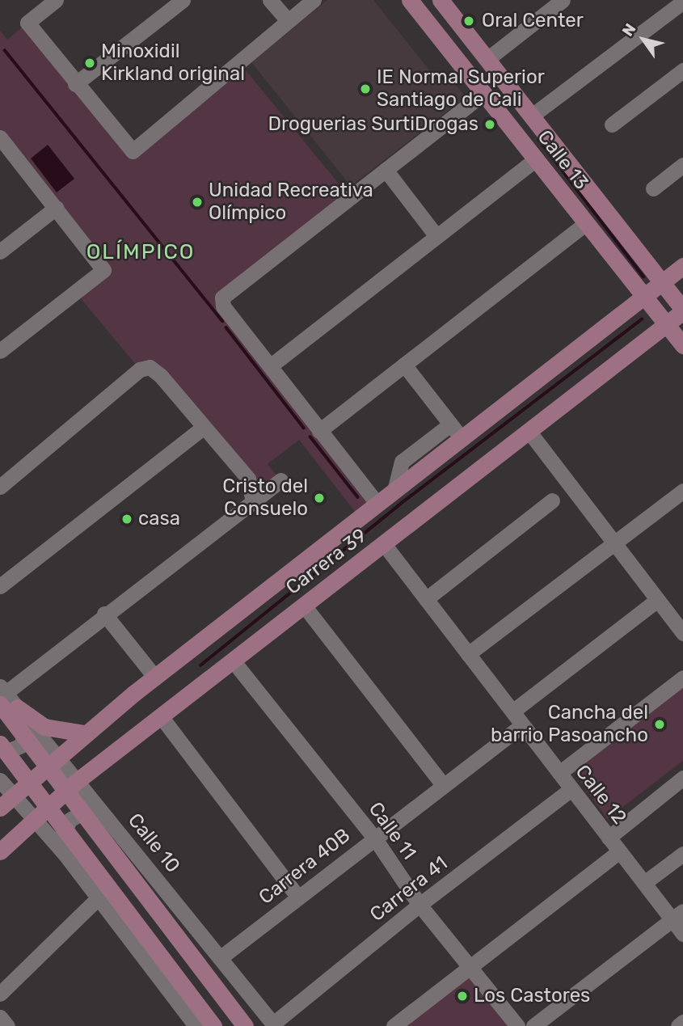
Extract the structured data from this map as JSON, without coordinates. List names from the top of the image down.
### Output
{
  "streets": {
    "main road": ["Calle 13", "Carrera 39", "Calle 10"],
    "street": [
      "Calle 12",
      "Calle 11",
      "Carrera 40B",
      "Carrera 41"
    ]
  },
  "crossings": [
    ["Calle 13", "Carrera 39"],
    ["Carrera 39", "Calle 12"],
    ["Carrera 39", "Calle 11"],
    ["Carrera 39", "Calle 10"],
    ["Calle 12", "Carrera 40B"],
    ["Calle 12", "Carrera 41"],
    ["Calle 11", "Carrera 40B"],
    ["Calle 11", "Carrera 41"],
    ["Calle 10", "Carrera 40B"],
    ["Calle 10", "Carrera 41"]
  ],
  "districts": ["OLÍMPICO"],
  "places": [
    "Oral Center",
    "Minoxidil Kirkland original",
    "IE Normal Superior Santiago de Cali",
    "Droguerias SurtiDrogas",
    "Unidad Recreativa Olímpico",
    "Cristo del Consuelo",
    "casa",
    "Cancha del barrio Pasoancho",
    "Los Castores"
  ],
  "north": "top left"
}
